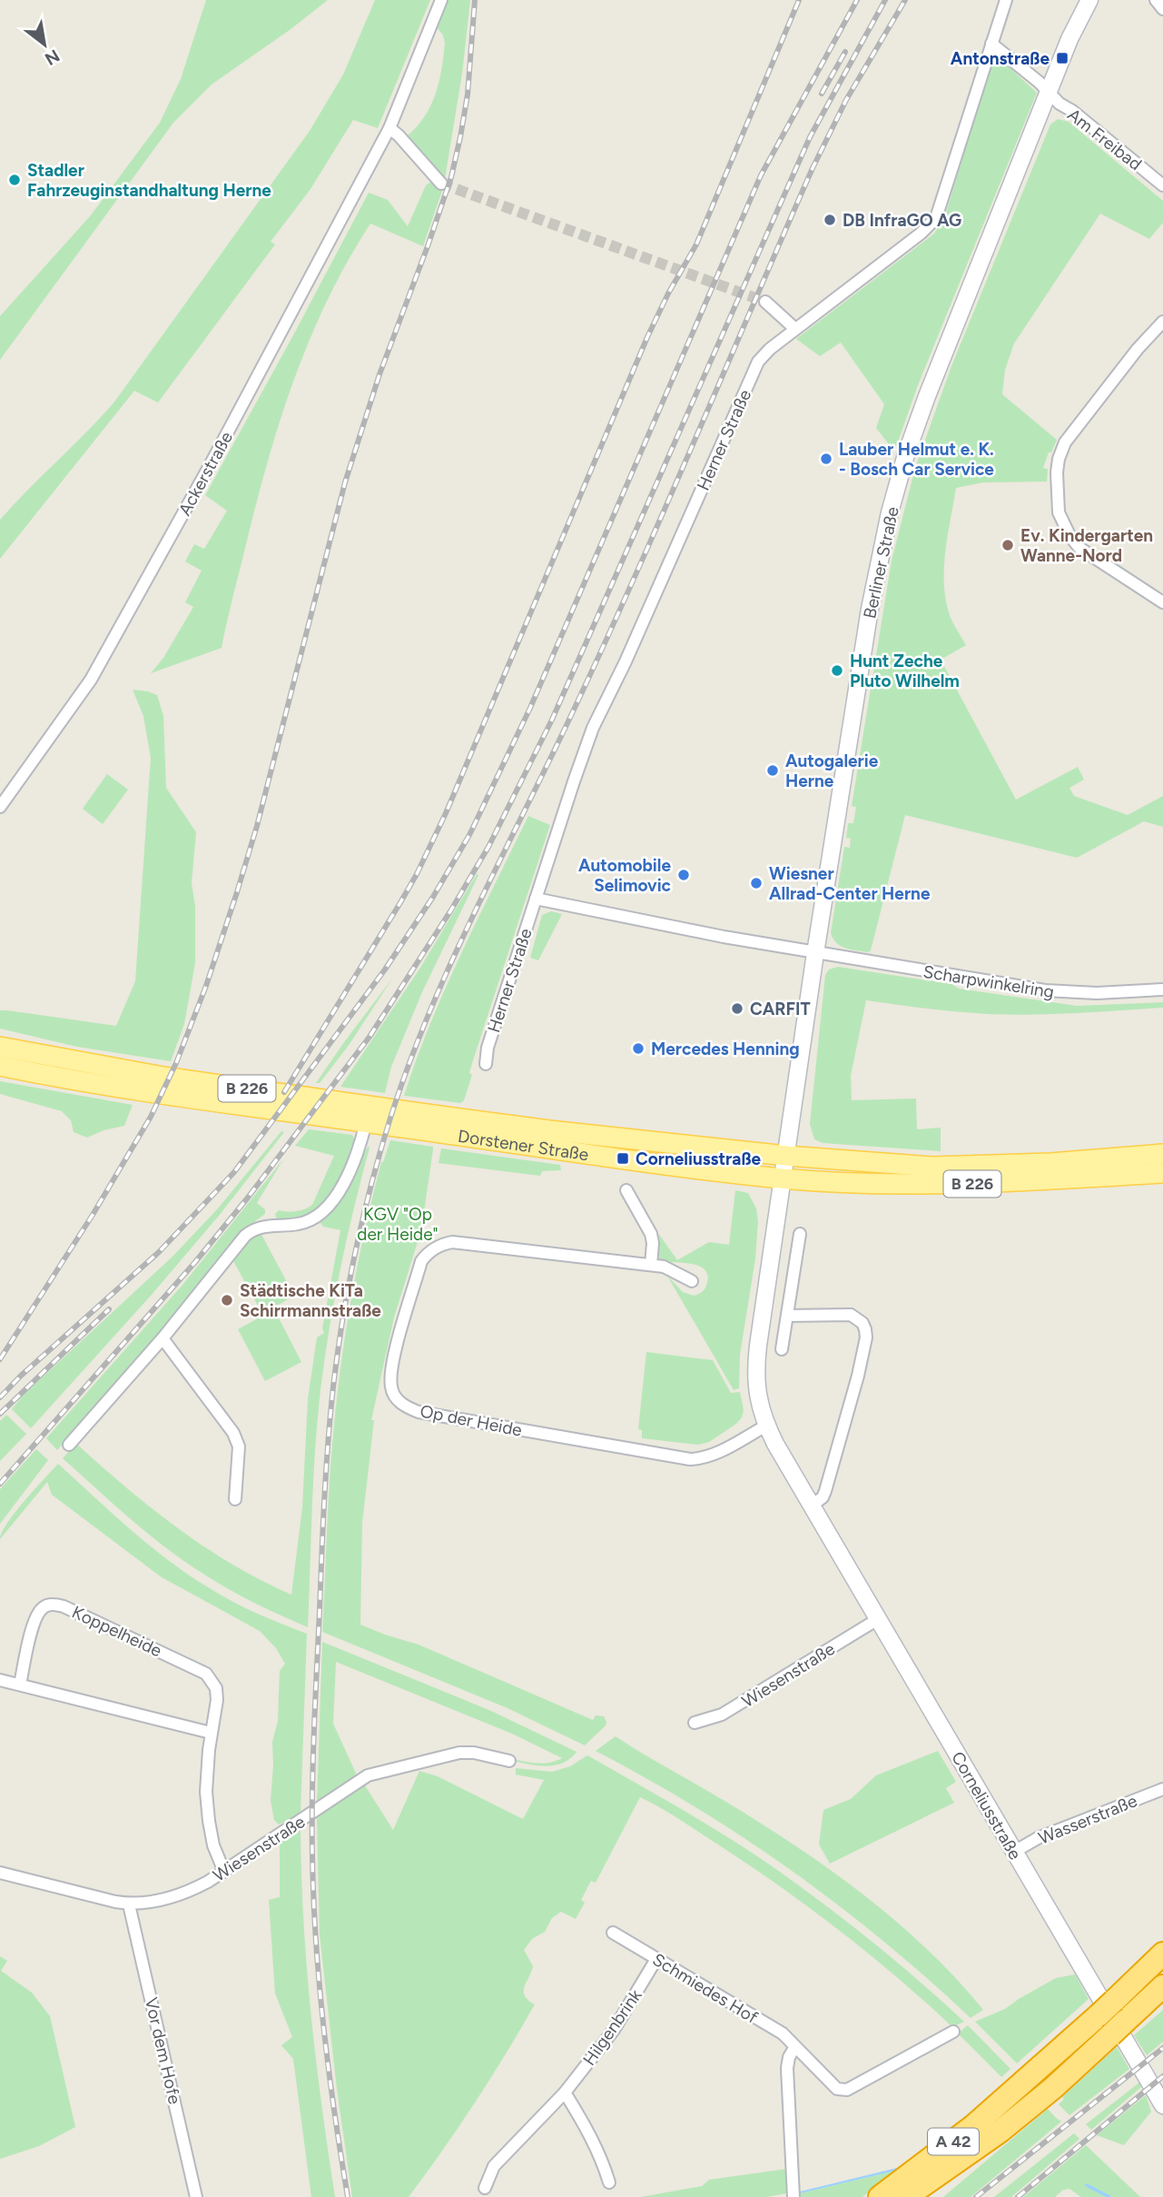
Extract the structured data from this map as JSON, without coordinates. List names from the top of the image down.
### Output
{
  "streets": {
    "highway": ["A 42"],
    "main road": [
      "Berliner Straße",
      "B 226",
      "Dorstener Straße",
      "Corneliusstraße"
    ],
    "street": [
      "Am Freibad",
      "Herner Straße",
      "Ackerstraße",
      "Scharpwinkelring",
      "Op der Heide",
      "Koppelheide",
      "Wiesenstraße",
      "Wasserstraße",
      "Schmiedes Hof",
      "Hilgenbrink",
      "Vor dem Hofe"
    ]
  },
  "crossings": [
    ["Am Freibad", "Berliner Straße"],
    ["Berliner Straße", "Scharpwinkelring"],
    ["Berliner Straße", "Dorstener Straße"],
    ["Berliner Straße", "Corneliusstraße"],
    ["Dorstener Straße", "Corneliusstraße"],
    ["Op der Heide", "Corneliusstraße"],
    ["Koppelheide", "Wiesenstraße"],
    ["Wiesenstraße", "Corneliusstraße"],
    ["Wiesenstraße", "Vor dem Hofe"],
    ["Corneliusstraße", "Wasserstraße"],
    ["Schmiedes Hof", "Hilgenbrink"]
  ],
  "parks": ["KGV \"Op der Heide\""],
  "places": {
    "transit": ["Antonstraße", "Corneliusstraße"],
    "other": [
      "Stadler Fahrzeuginstandhaltung Herne",
      "DB InfraGO AG",
      "Lauber Helmut e. K. - Bosch Car Service",
      "Ev. Kindergarten Wanne-Nord",
      "Hunt Zeche Pluto Wilhelm",
      "Autogalerie Herne",
      "Automobile Selimovic",
      "Wiesner Allrad-Center Herne",
      "CARFIT",
      "Mercedes Henning",
      "Städtische KiTa Schirrmannstraße"
    ]
  },
  "north": "bottom right"
}
